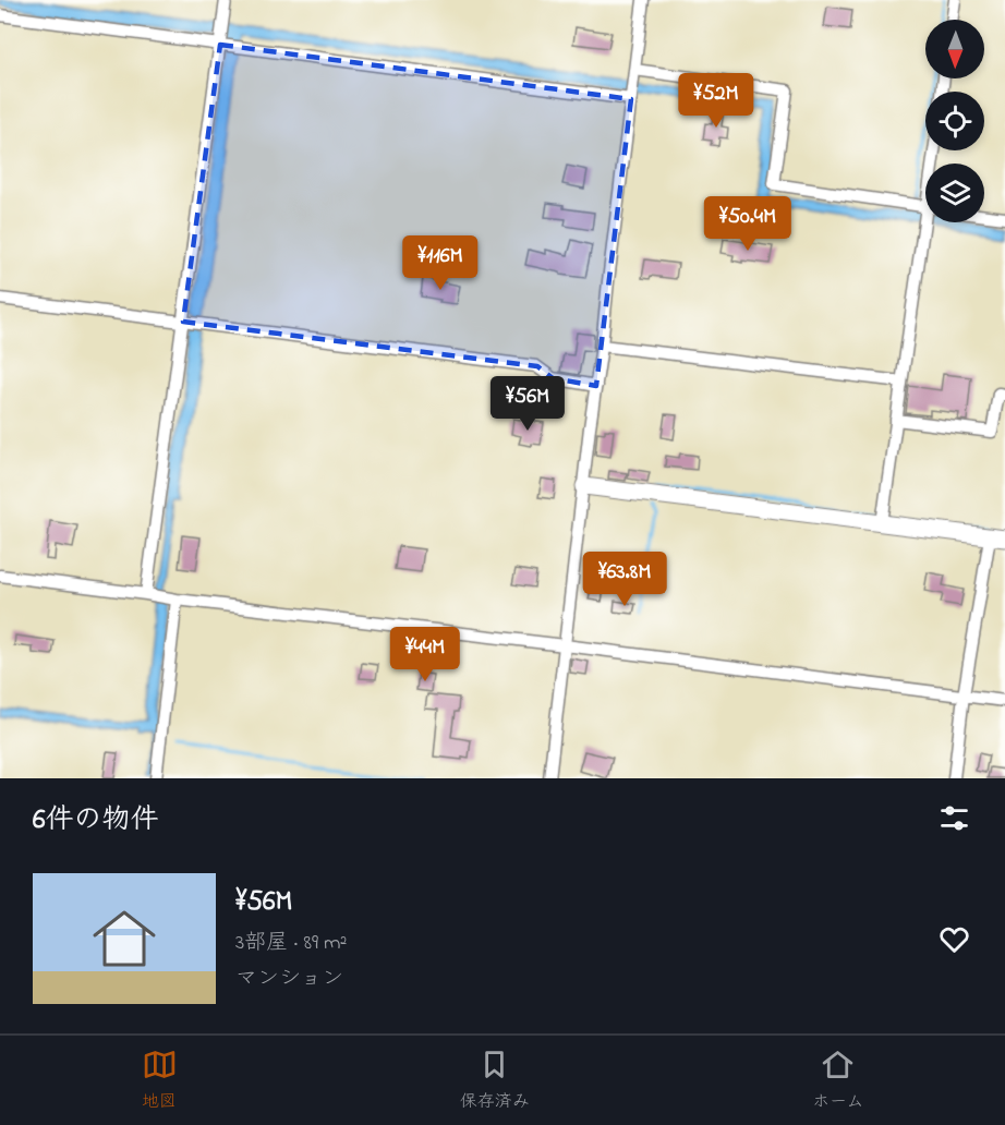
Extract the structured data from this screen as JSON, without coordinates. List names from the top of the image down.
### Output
{
  "north": "bottom",
  "page": {
    "price": [
      "¥52M",
      "¥50.4M",
      "¥116M",
      "¥56M",
      "¥63.8M",
      "¥44M"
    ],
    "heading": "6件の物件",
    "list": [
      {
        "name": "¥56M",
        "note": "3部屋 · 89 m² · マンション"
      }
    ],
    "tabs": ["地図", "保存済み", "ホーム"]
  }
}
